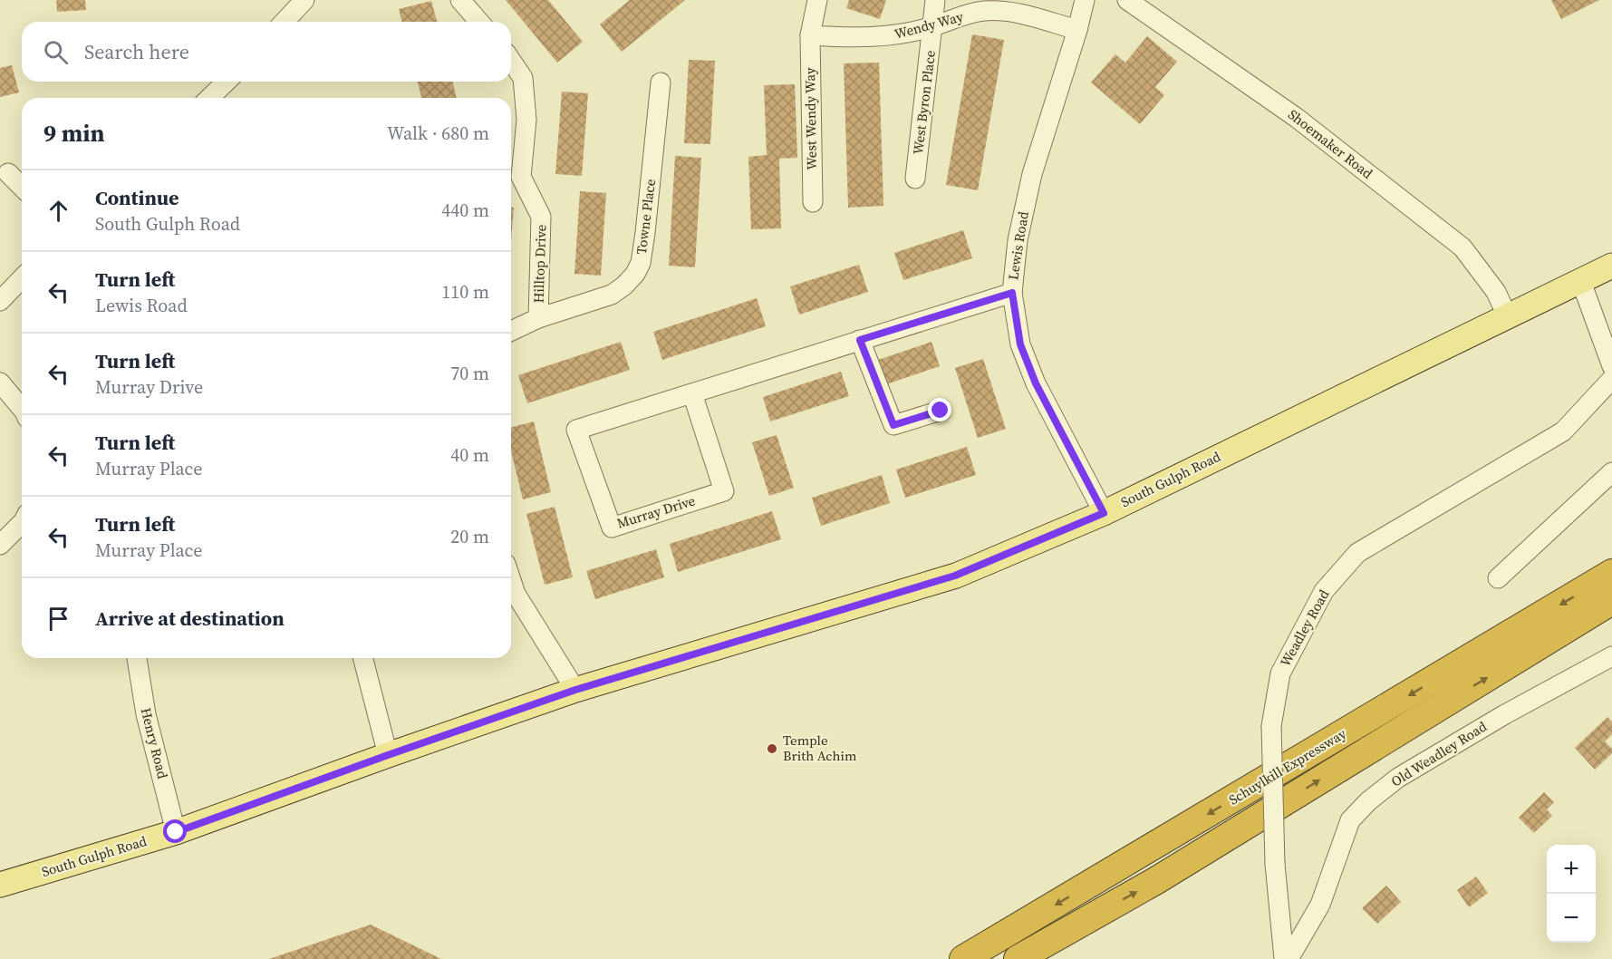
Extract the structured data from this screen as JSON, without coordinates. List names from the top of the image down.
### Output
{
  "streets": {
    "highway": ["Schuylkill Expressway"],
    "main road": ["South Gulph Road"],
    "street": [
      "Wendy Way",
      "West Byron Place",
      "West Wendy Way",
      "Shoemaker Road",
      "Towne Place",
      "Lewis Road",
      "Hilltop Drive",
      "Murray Drive",
      "Weadley Road",
      "Henry Road",
      "Old Weadley Road"
    ]
  },
  "crossings": [
    ["Wendy Way", "West Byron Place"],
    ["Wendy Way", "West Wendy Way"],
    ["Wendy Way", "Lewis Road"],
    ["Shoemaker Road", "South Gulph Road"],
    ["Towne Place", "Hilltop Drive"],
    ["Lewis Road", "South Gulph Road"],
    ["Lewis Road", "Murray Drive"],
    ["South Gulph Road", "Henry Road"]
  ],
  "places": ["Temple Brith Achim"],
  "page": {
    "search": "Search here",
    "heading": ["9 min", "Walk · 680 m"],
    "list": [
      ["Continue", "South Gulph Road", "440 m"],
      ["Turn left", "Lewis Road", "110 m"],
      ["Turn left", "Murray Drive", "70 m"],
      ["Turn left", "Murray Place", "40 m"],
      ["Turn left", "Murray Place", "20 m"],
      "Arrive at destination"
    ],
    "map_buttons": ["+", "−"]
  }
}
